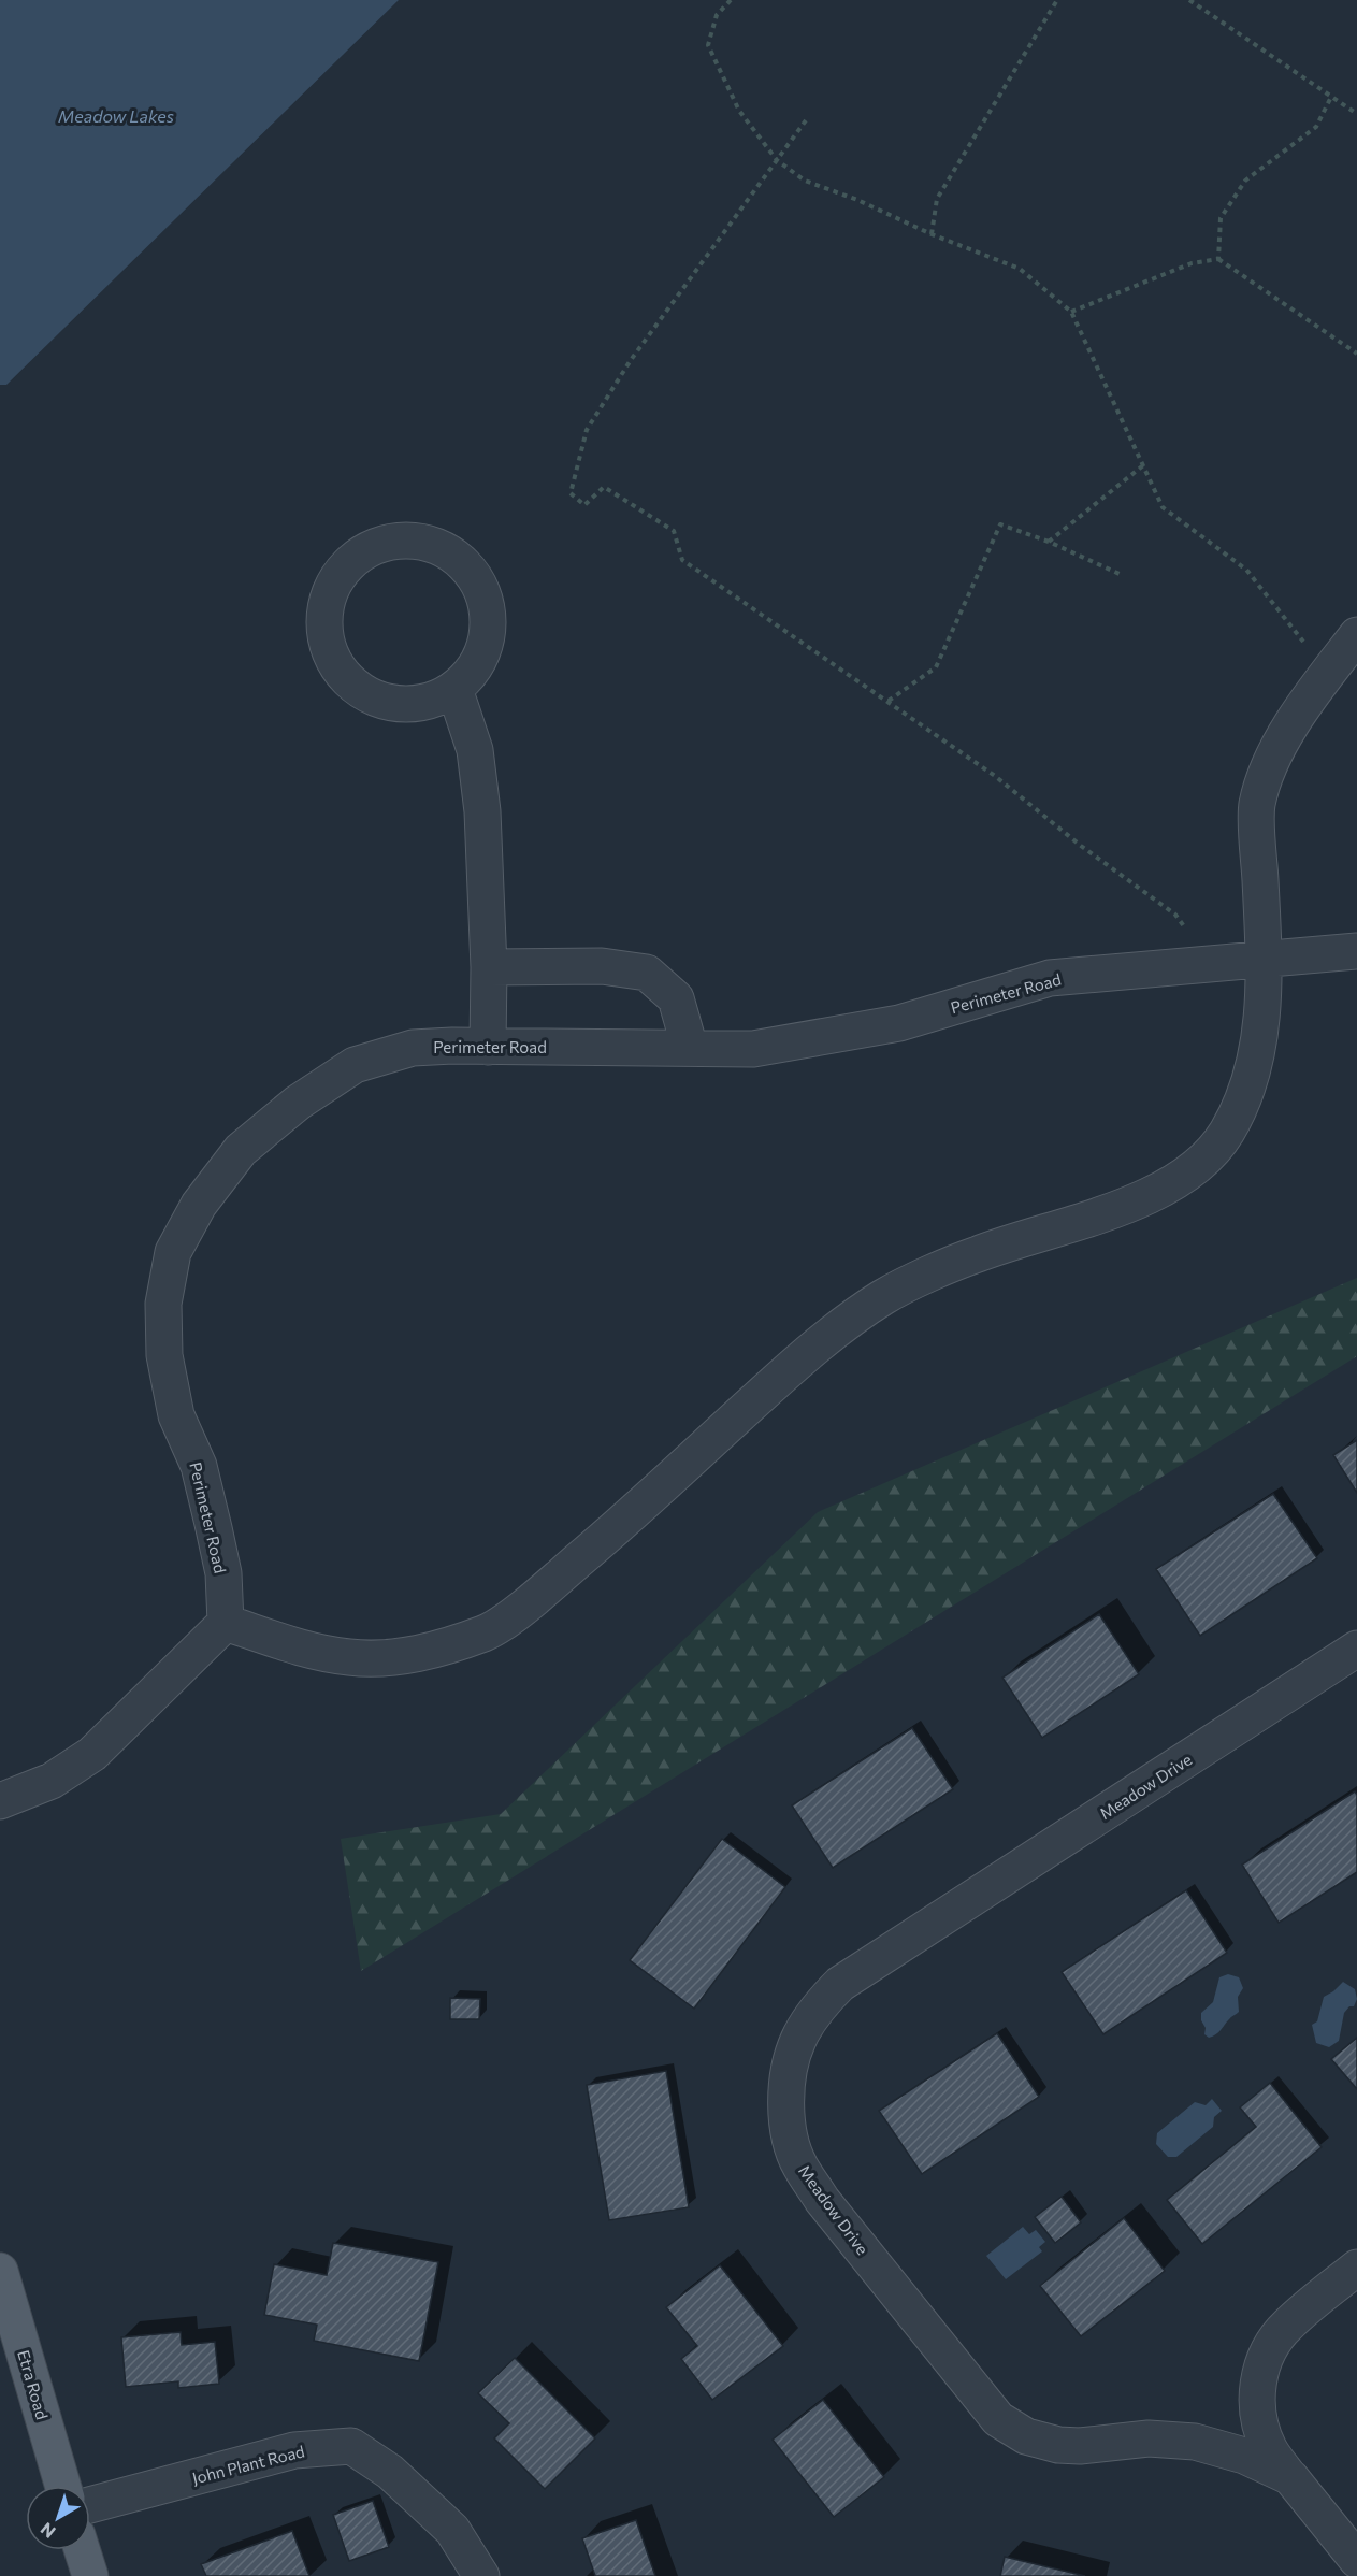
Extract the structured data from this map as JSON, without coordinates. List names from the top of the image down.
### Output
{
  "streets": {
    "main road": ["Etra Road"],
    "street": ["Perimeter Road", "Meadow Drive", "John Plant Road"]
  },
  "water": ["Meadow Lakes"],
  "north": "bottom left"
}
